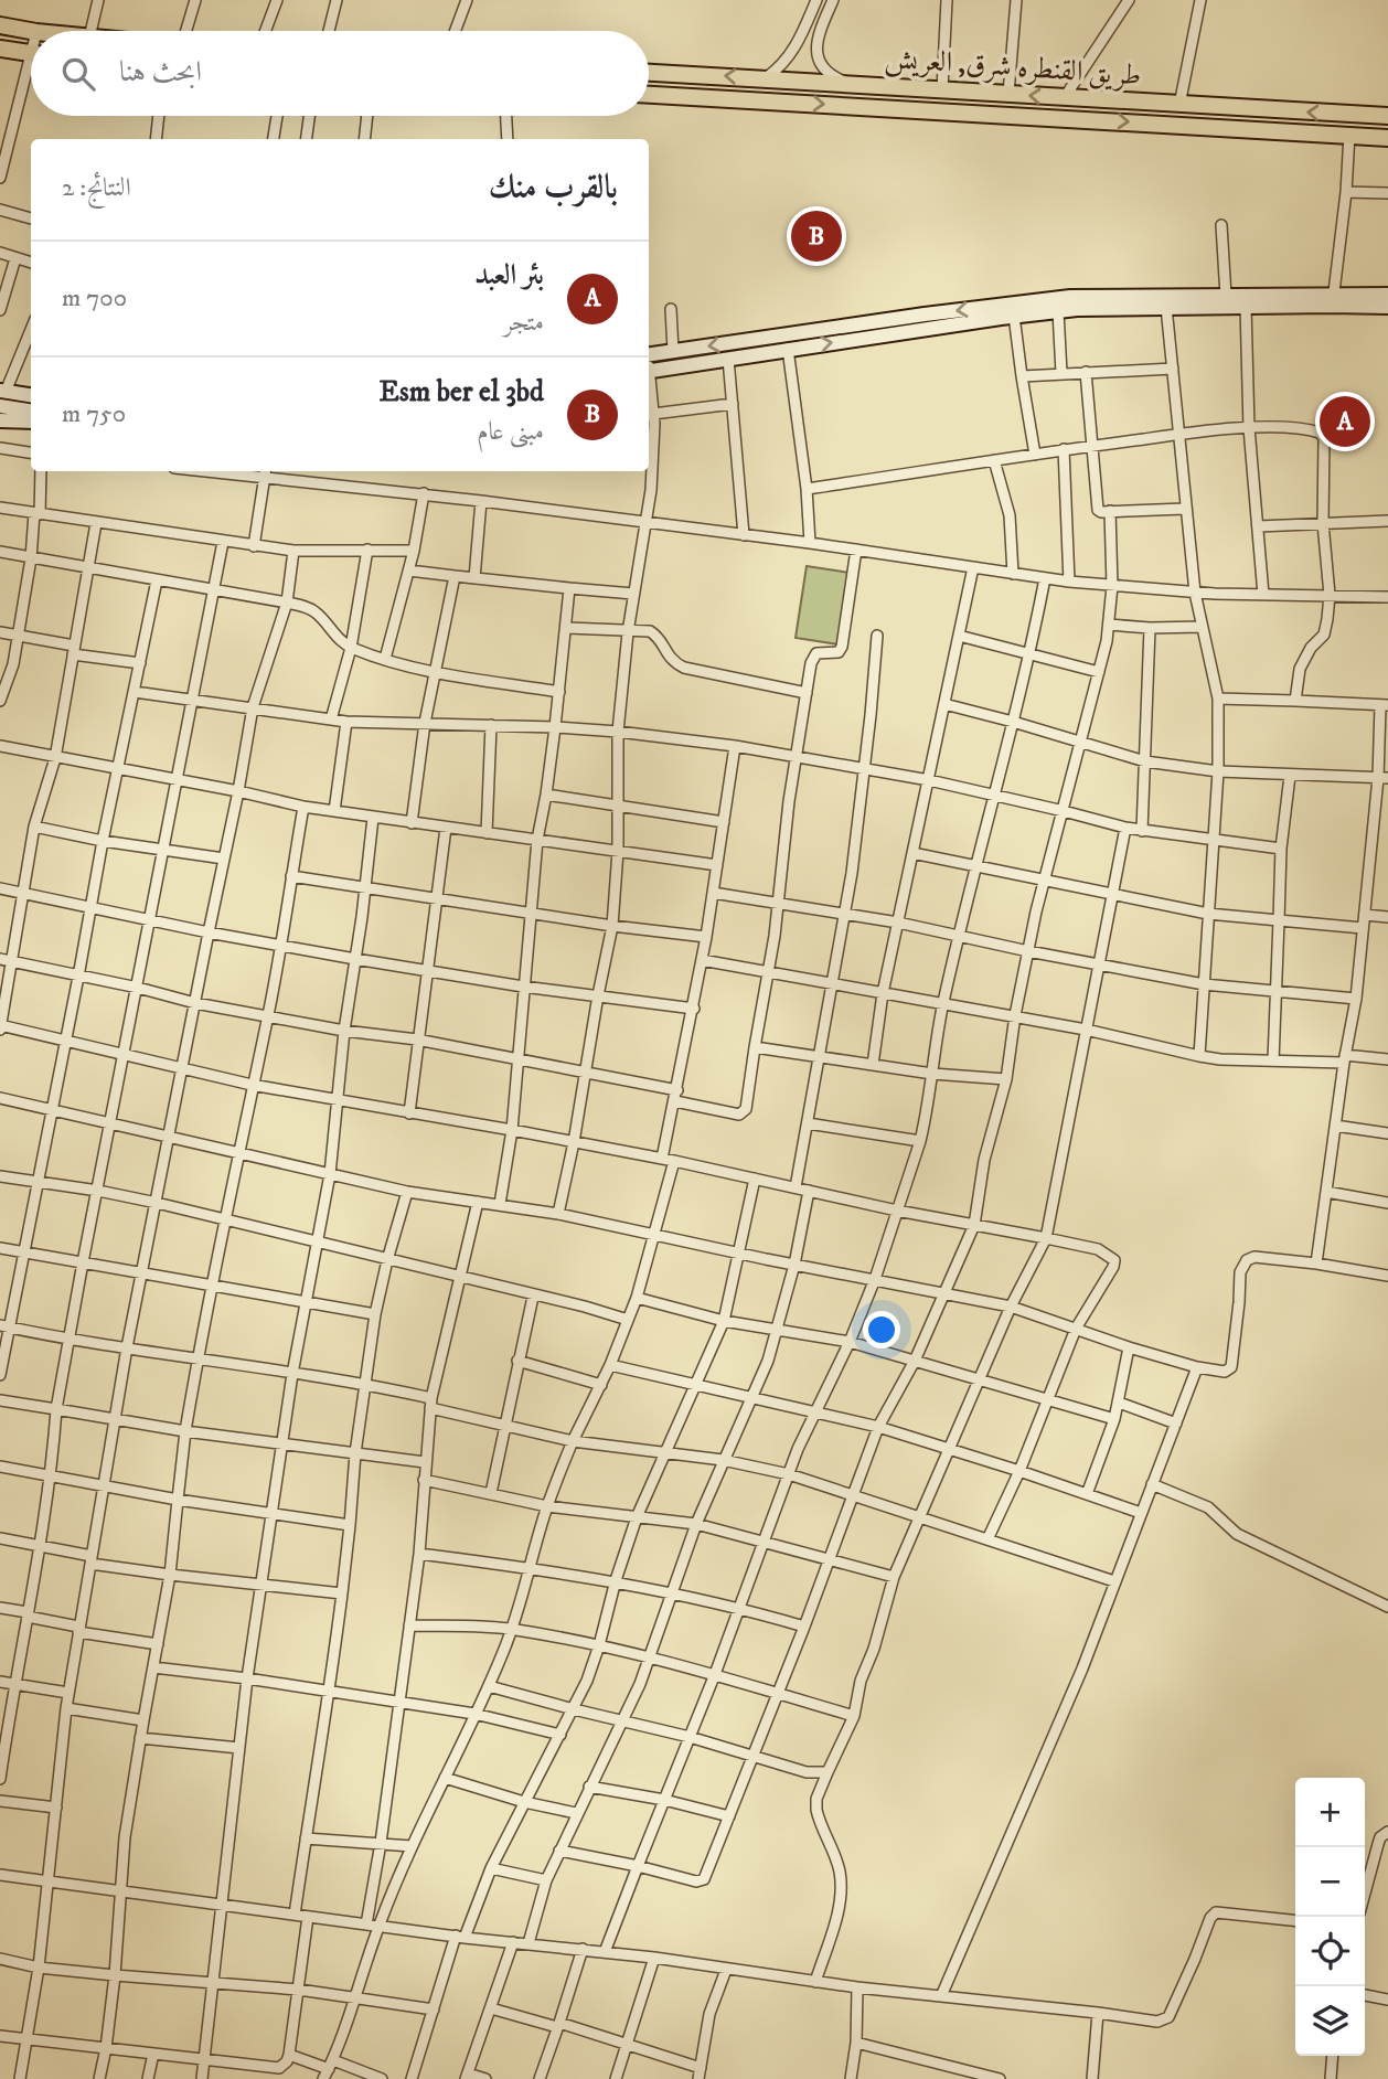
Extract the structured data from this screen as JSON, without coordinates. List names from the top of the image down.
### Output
{
  "streets": {
    "highway": ["طريق القنطره شرق, العريش"]
  },
  "page": {
    "search": "ابحث هنا",
    "heading": ["بالقرب منك", "النتائج: 2"],
    "pins": ["B", "A"],
    "list": [
      {
        "mark": "A",
        "name": "بئر العبد",
        "note": "متجر",
        "value": "700 m"
      },
      {
        "mark": "B",
        "name": "Esm ber el 3bd",
        "note": "مبنى عام",
        "value": "750 m"
      }
    ],
    "map_buttons": ["+", "−"]
  }
}
